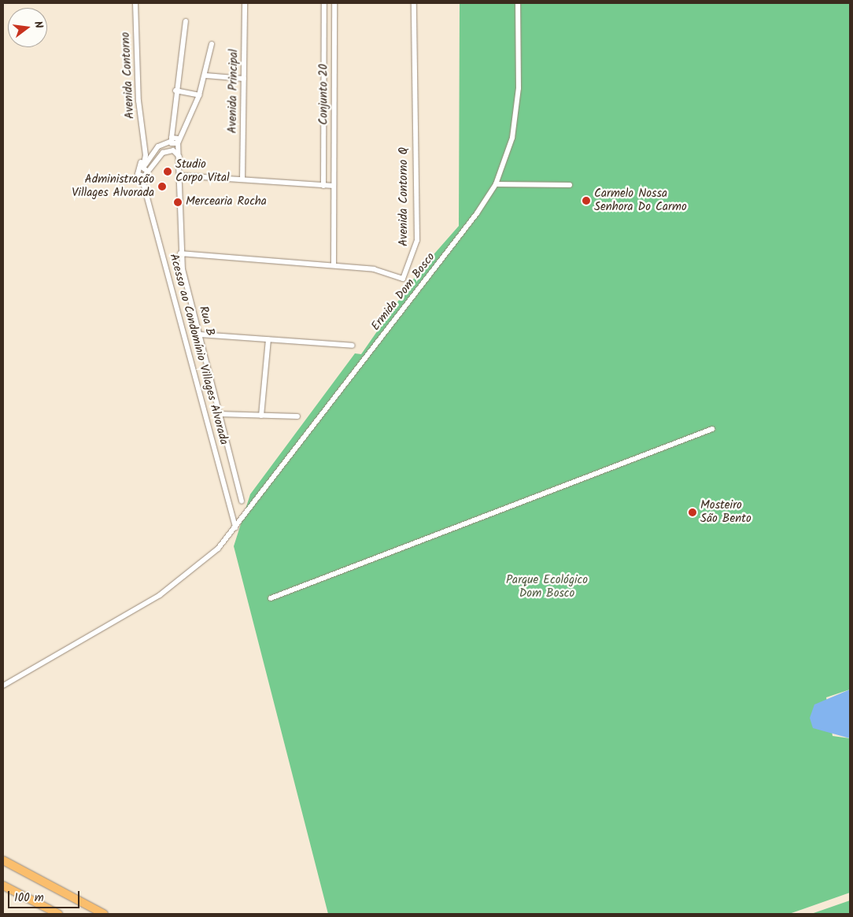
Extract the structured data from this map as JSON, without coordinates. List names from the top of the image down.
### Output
{
  "streets": {
    "street": [
      "Avenida Contorno",
      "Avenida Principal",
      "Conjunto 20",
      "Avenida Contorno Q",
      "Ermida Dom Bosco",
      "Rua B",
      "Acesso ao Condomínio Villages Alvorada"
    ]
  },
  "crossings": [
    ["Avenida Contorno", "Acesso ao Condomínio Villages Alvorada"],
    ["Conjunto 20", "Avenida Contorno Q"],
    ["Avenida Contorno Q", "Rua B"],
    ["Ermida Dom Bosco", "Acesso ao Condomínio Villages Alvorada"]
  ],
  "parks": ["Parque Ecológico Dom Bosco"],
  "places": [
    "Studio Corpo Vital",
    "Administração Villages Alvorada",
    "Carmelo Nossa Senhora Do Carmo",
    "Mercearia Rocha",
    "Mosteiro São Bento"
  ],
  "scale_bar": "100 m",
  "north": "right"
}
